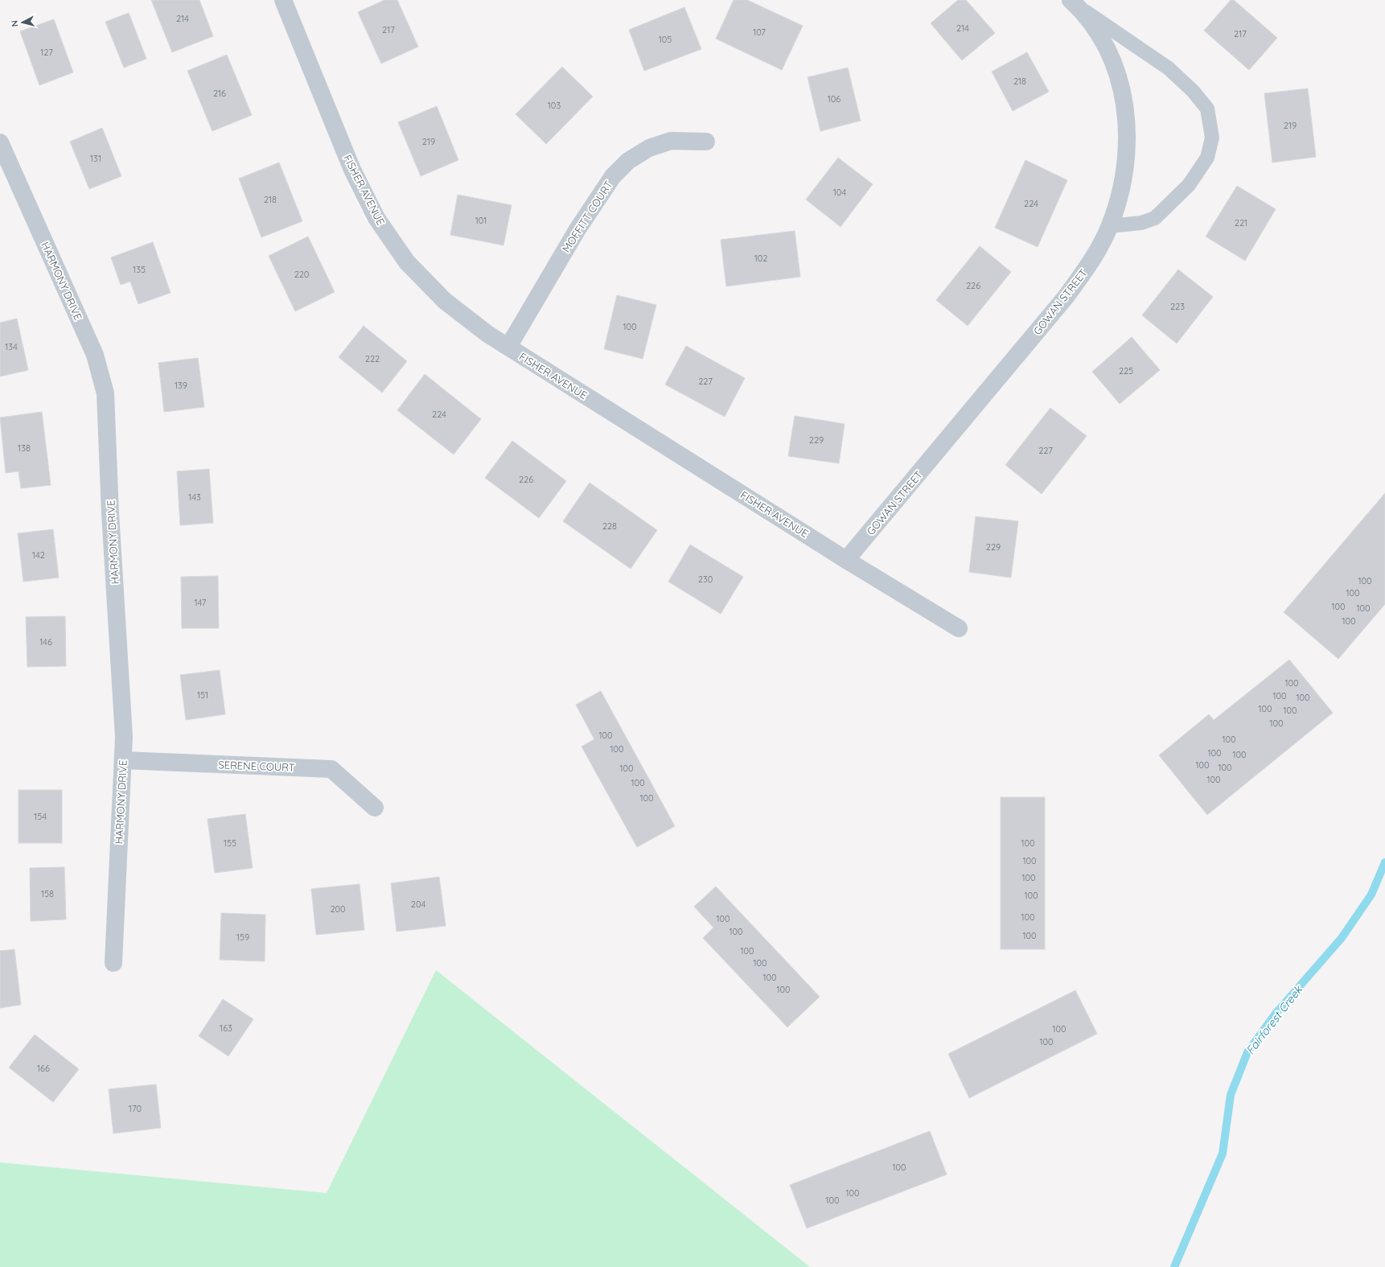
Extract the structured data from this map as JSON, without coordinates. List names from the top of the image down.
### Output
{
  "streets": {
    "street": [
      "FISHER AVENUE",
      "MOFFITT COURT",
      "HARMONY DRIVE",
      "GOWAN STREET",
      "SERENE COURT"
    ]
  },
  "crossings": [
    ["FISHER AVENUE", "MOFFITT COURT"],
    ["FISHER AVENUE", "GOWAN STREET"],
    ["HARMONY DRIVE", "SERENE COURT"]
  ],
  "water": ["Fairforest Creek"],
  "house_numbers": [
    "214",
    "214",
    "217",
    "107",
    "217",
    "105",
    "127",
    "218",
    "216",
    "106",
    "103",
    "219",
    "219",
    "131",
    "104",
    "218",
    "224",
    "101",
    "221",
    "102",
    "135",
    "220",
    "226",
    "223",
    "100",
    "134",
    "222",
    "225",
    "227",
    "139",
    "224",
    "229",
    "138",
    "227",
    "226",
    "143",
    "228",
    "229",
    "142",
    "230",
    "100",
    "100",
    "147",
    "100",
    "100",
    "100",
    "146",
    "100",
    "151",
    "100",
    "100",
    "100",
    "100",
    "100",
    "100",
    "100",
    "100",
    "100",
    "100",
    "100",
    "100",
    "100",
    "100",
    "100",
    "100",
    "154",
    "155",
    "100",
    "100",
    "100",
    "158",
    "100",
    "204",
    "200",
    "100",
    "100",
    "100",
    "100",
    "159",
    "100",
    "100",
    "100",
    "100",
    "163",
    "100",
    "100",
    "166",
    "170",
    "100",
    "100",
    "100"
  ],
  "north": "left"
}
